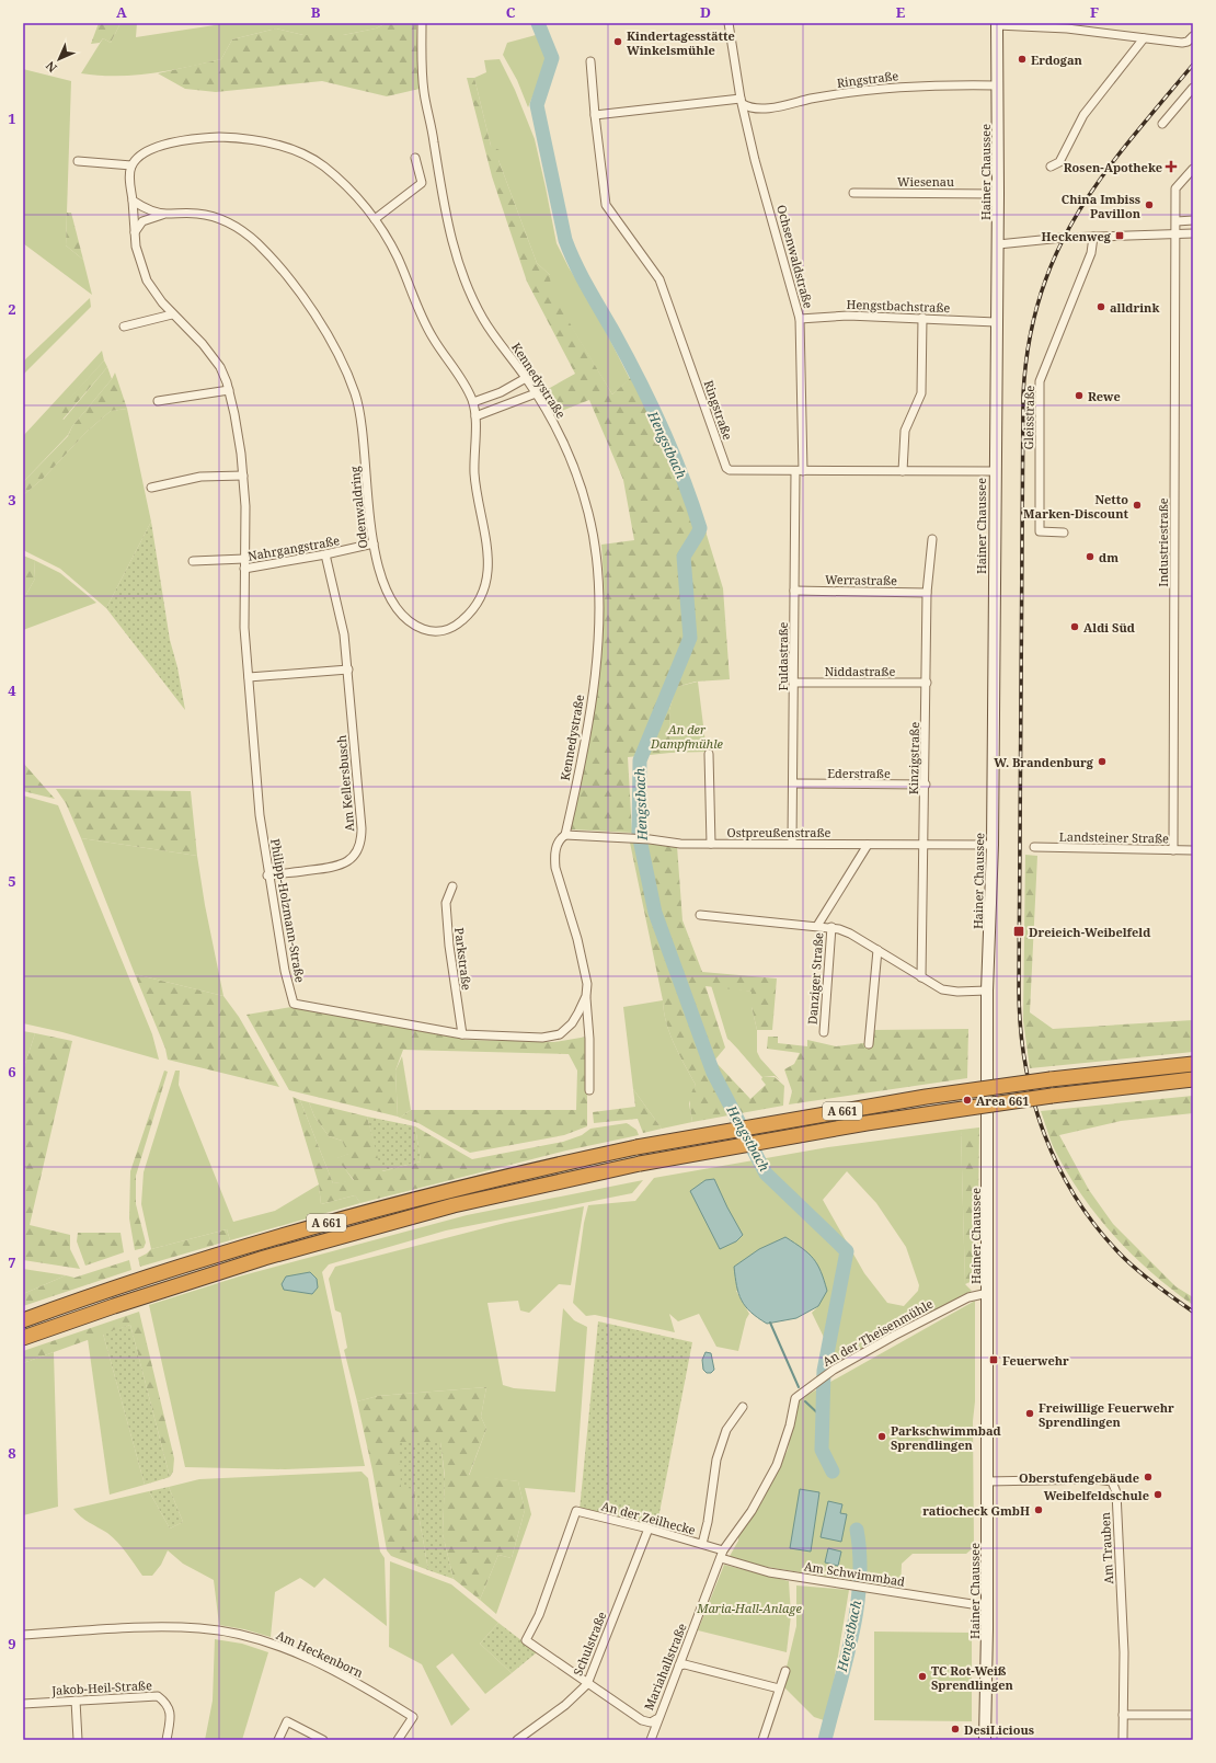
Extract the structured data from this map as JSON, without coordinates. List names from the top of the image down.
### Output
{
  "streets": {
    "highway": ["A 661"],
    "street": [
      "Ringstraße",
      "Hainer Chaussee",
      "Wiesenau",
      "Ochsenwaldstraße",
      "Hengstbachstraße",
      "Kennedystraße",
      "Gleisstraße",
      "Odenwaldring",
      "Industriestraße",
      "Nahrgangstraße",
      "Werrastraße",
      "Fuldastraße",
      "Niddastraße",
      "Kinzigstraße",
      "Ederstraße",
      "Am Kellersbusch",
      "Ostpreußenstraße",
      "Landsteiner Straße",
      "Philipp-Holzmann-Straße",
      "Parkstraße",
      "Danziger Straße",
      "An der Theisenmühle",
      "An der Zeilhecke",
      "Am Trauben",
      "Am Schwimmbad",
      "Schulstraße",
      "Am Heckenborn",
      "Mariahallstraße",
      "Jakob-Heil-Straße"
    ]
  },
  "crossings": [
    ["Ringstraße", "Hainer Chaussee"],
    ["Ringstraße", "Ochsenwaldstraße"],
    ["Ringstraße", "Fuldastraße"],
    ["Hainer Chaussee", "Wiesenau"],
    ["Hainer Chaussee", "Hengstbachstraße"],
    ["Hainer Chaussee", "Ostpreußenstraße"],
    ["Hainer Chaussee", "Danziger Straße"],
    ["Hainer Chaussee", "An der Theisenmühle"],
    ["Hainer Chaussee", "Am Trauben"],
    ["Hainer Chaussee", "Am Schwimmbad"],
    ["Ochsenwaldstraße", "Hengstbachstraße"],
    ["Ochsenwaldstraße", "Fuldastraße"],
    ["Kennedystraße", "Ostpreußenstraße"],
    ["Kennedystraße", "Philipp-Holzmann-Straße"],
    ["Odenwaldring", "Nahrgangstraße"],
    ["Odenwaldring", "Philipp-Holzmann-Straße"],
    ["Industriestraße", "Landsteiner Straße"],
    ["Nahrgangstraße", "Am Kellersbusch"],
    ["Nahrgangstraße", "Philipp-Holzmann-Straße"],
    ["Werrastraße", "Fuldastraße"],
    ["Werrastraße", "Kinzigstraße"],
    ["Fuldastraße", "Niddastraße"],
    ["Fuldastraße", "Ederstraße"],
    ["Fuldastraße", "Ostpreußenstraße"],
    ["Niddastraße", "Kinzigstraße"],
    ["Kinzigstraße", "Ederstraße"],
    ["Kinzigstraße", "Ostpreußenstraße"],
    ["Kinzigstraße", "Danziger Straße"],
    ["Am Kellersbusch", "Philipp-Holzmann-Straße"],
    ["Ostpreußenstraße", "Philipp-Holzmann-Straße"],
    ["Philipp-Holzmann-Straße", "Parkstraße"],
    ["An der Theisenmühle", "Am Schwimmbad"],
    ["An der Theisenmühle", "Mariahallstraße"],
    ["An der Zeilhecke", "Schulstraße"],
    ["Am Schwimmbad", "Mariahallstraße"]
  ],
  "water": ["Hengstbach"],
  "parks": ["An der Dampfmühle", "Maria-Hall-Anlage"],
  "places": {
    "other": [
      "Kindertagesstätte Winkelsmühle",
      "Erdogan",
      "China Imbiss Pavillon",
      "alldrink",
      "Rewe",
      "Netto Marken-Discount",
      "dm",
      "Aldi Süd",
      "W. Brandenburg",
      "Area 661",
      "Freiwillige Feuerwehr Sprendlingen",
      "Parkschwimmbad Sprendlingen",
      "Oberstufengebäude",
      "Weibelfeldschule",
      "ratiocheck GmbH",
      "TC Rot-Weiß Sprendlingen",
      "DesiLicious"
    ],
    "health": ["Rosen-Apotheke"],
    "transit": ["Heckenweg", "Dreieich-Weibelfeld", "Feuerwehr"]
  },
  "north": "bottom left",
  "grid": {
    "columns": [
      "A",
      "B",
      "C",
      "D",
      "E",
      "F"
    ],
    "rows": [
      "1",
      "2",
      "3",
      "4",
      "5",
      "6",
      "7",
      "8",
      "9"
    ]
  }
}
